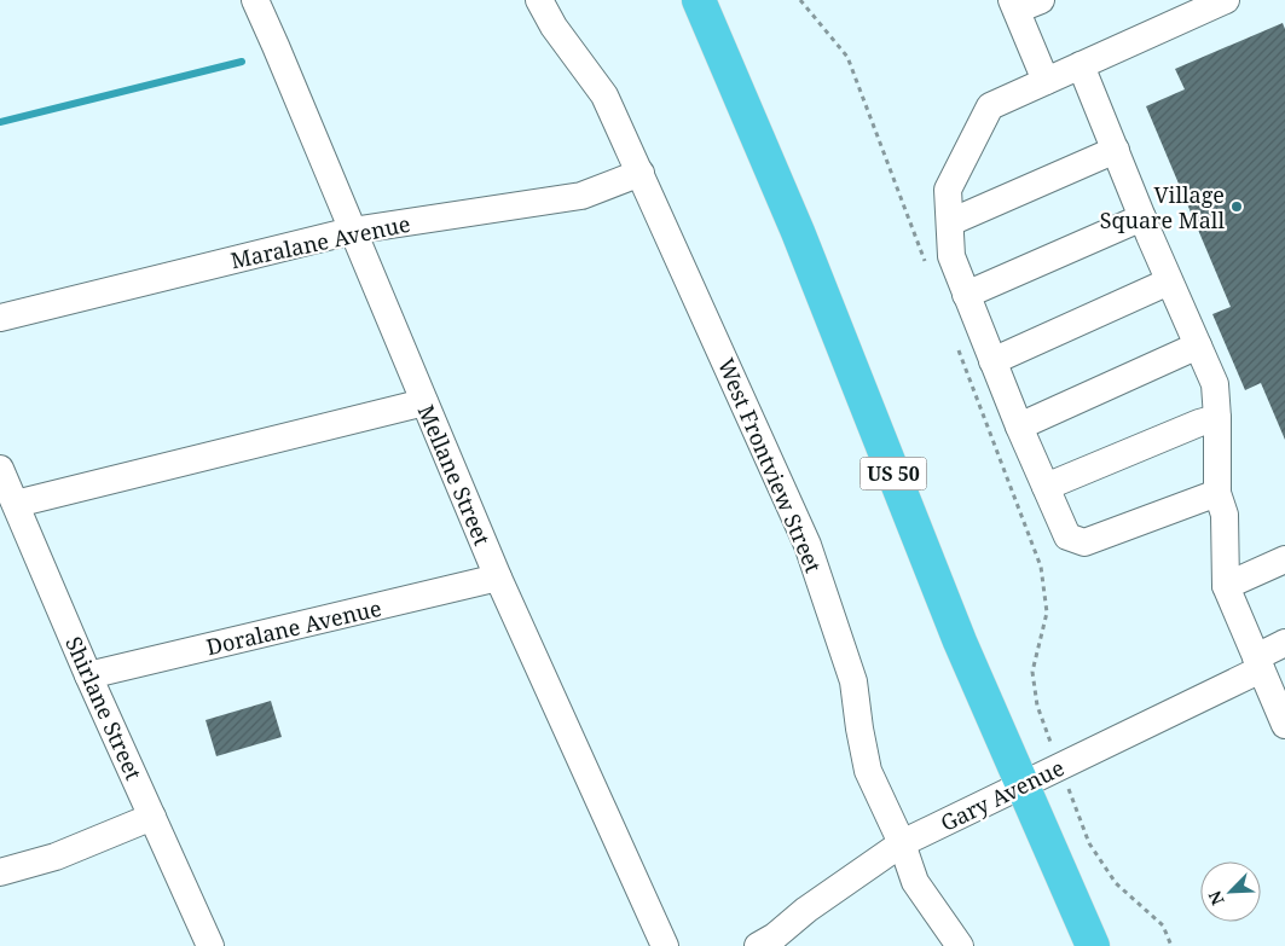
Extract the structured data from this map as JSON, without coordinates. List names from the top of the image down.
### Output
{
  "streets": {
    "highway": ["US 50"],
    "street": [
      "Maralane Avenue",
      "West Frontview Street",
      "Mellane Street",
      "Doralane Avenue",
      "Shirlane Street",
      "Gary Avenue"
    ]
  },
  "crossings": [
    ["Maralane Avenue", "West Frontview Street"],
    ["Maralane Avenue", "Mellane Street"],
    ["West Frontview Street", "Gary Avenue"],
    ["US 50", "Gary Avenue"],
    ["Mellane Street", "Doralane Avenue"],
    ["Doralane Avenue", "Shirlane Street"]
  ],
  "places": ["Village Square Mall"],
  "north": "bottom left"
}
